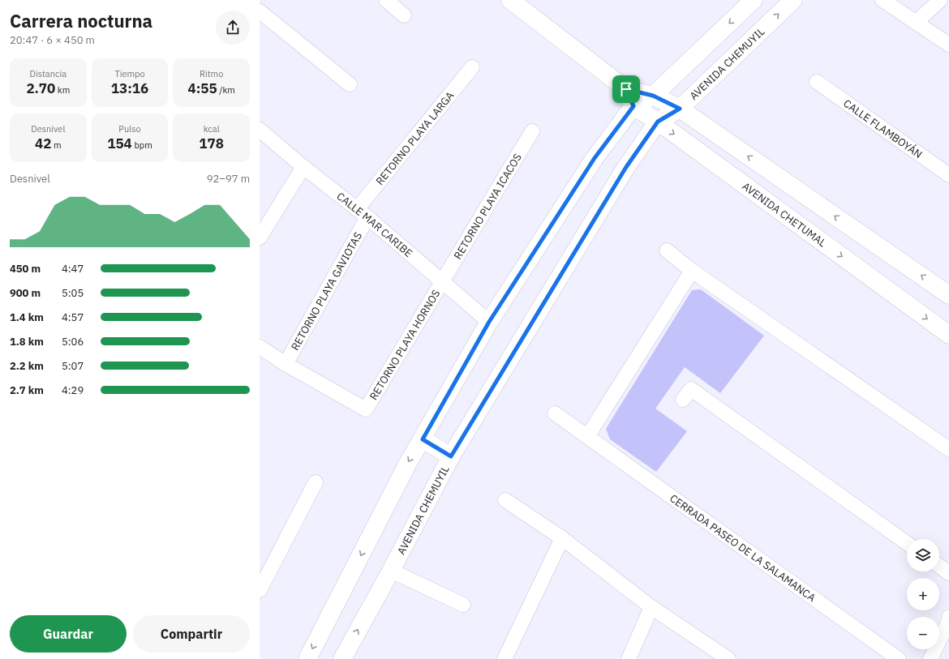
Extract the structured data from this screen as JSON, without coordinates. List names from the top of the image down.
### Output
{
  "streets": {
    "main road": ["AVENIDA CHEMUYIL", "AVENIDA CHETUMAL"],
    "street": [
      "CALLE FLAMBOYÁN",
      "RETORNO PLAYA LARGA",
      "RETORNO PLAYA ICACOS",
      "CALLE MAR CARIBE",
      "RETORNO PLAYA GAVIOTAS",
      "RETORNO PLAYA HORNOS",
      "CERRADA PASEO DE LA SALAMANCA"
    ]
  },
  "crossings": [
    ["AVENIDA CHEMUYIL", "AVENIDA CHETUMAL"],
    ["RETORNO PLAYA LARGA", "CALLE MAR CARIBE"],
    ["RETORNO PLAYA LARGA", "RETORNO PLAYA GAVIOTAS"],
    ["RETORNO PLAYA ICACOS", "CALLE MAR CARIBE"],
    ["RETORNO PLAYA ICACOS", "RETORNO PLAYA HORNOS"],
    ["CALLE MAR CARIBE", "RETORNO PLAYA GAVIOTAS"],
    ["CALLE MAR CARIBE", "RETORNO PLAYA HORNOS"],
    ["RETORNO PLAYA GAVIOTAS", "RETORNO PLAYA HORNOS"]
  ],
  "page": {
    "heading": ["Carrera nocturna", "20:47 · 6 × 450 m"],
    "stats": [
      ["Distancia", "2.70 km"],
      ["Tiempo", "13:16"],
      ["Ritmo", "4:55 /km"],
      ["Desnivel", "42 m"],
      ["Pulso", "154 bpm"],
      ["kcal", "178"]
    ],
    "chart": ["Desnivel", "92–97 m"],
    "list": [
      {
        "name": "450 m",
        "note": "4:47"
      },
      {
        "name": "900 m",
        "note": "5:05"
      },
      {
        "name": "1.4 km",
        "note": "4:57"
      },
      {
        "name": "1.8 km",
        "note": "5:06"
      },
      {
        "name": "2.2 km",
        "note": "5:07"
      },
      {
        "name": "2.7 km",
        "note": "4:29"
      }
    ],
    "map_buttons": ["+", "−"],
    "buttons": ["Guardar", "Compartir"]
  }
}
